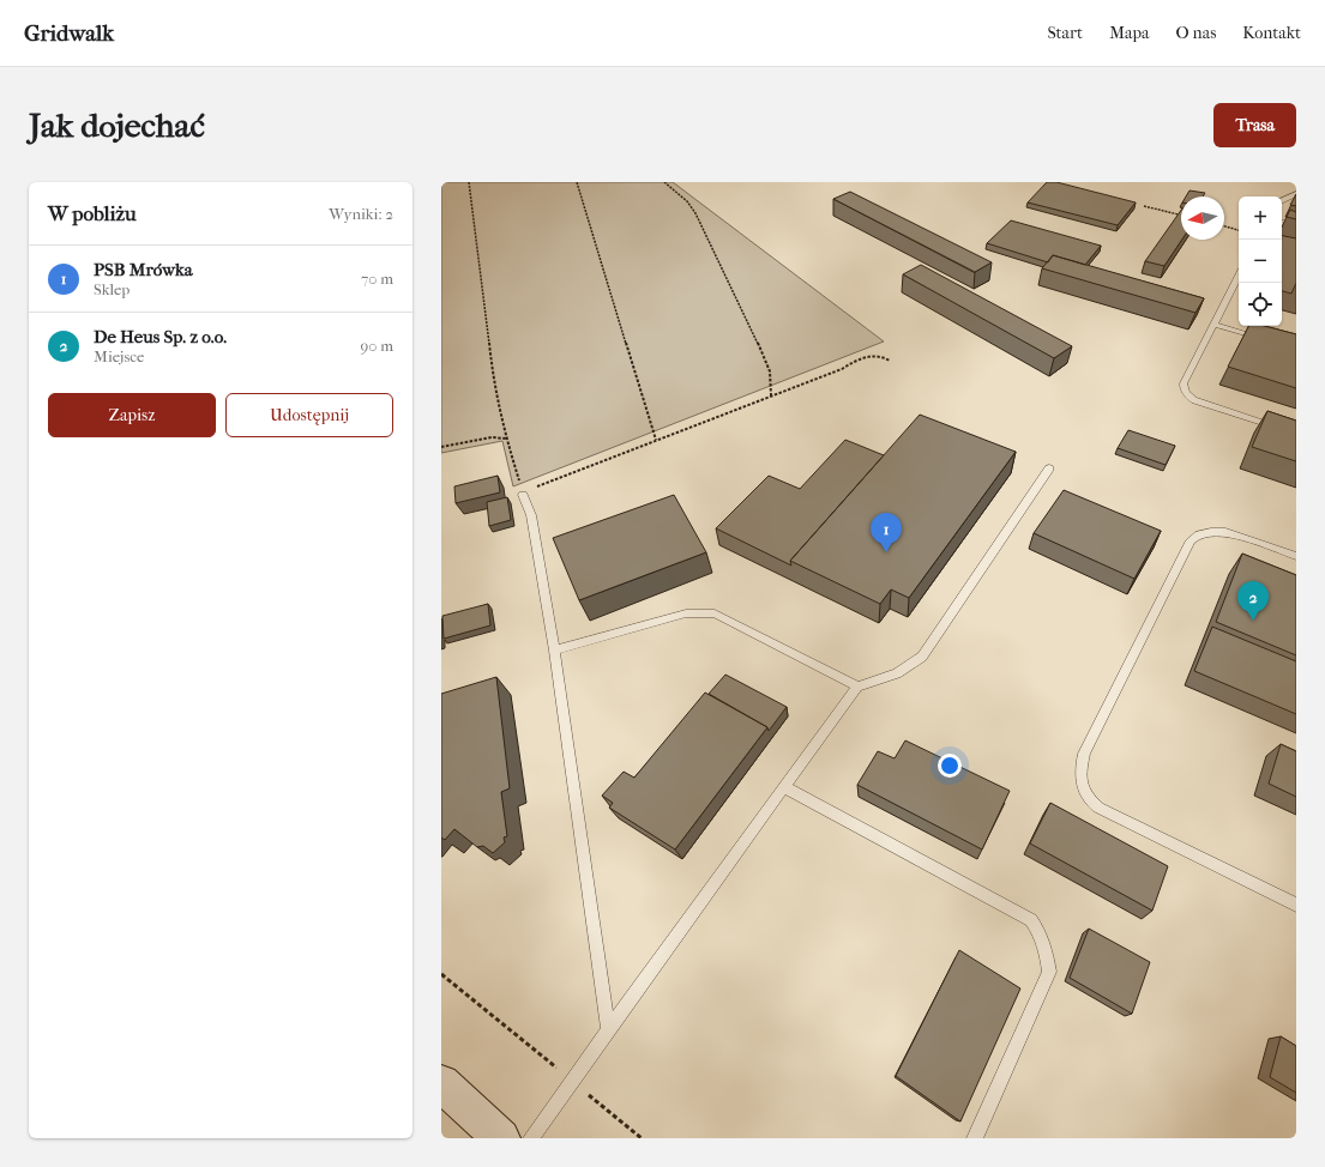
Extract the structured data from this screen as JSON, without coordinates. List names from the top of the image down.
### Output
{
  "north": "left",
  "page": {
    "header": "Gridwalk",
    "nav": [
      "Start",
      "Mapa",
      "O nas",
      "Kontakt"
    ],
    "buttons": [
      "Trasa",
      ["Zapisz", "Udostępnij"]
    ],
    "title": "Jak dojechać",
    "heading": ["W pobliżu", "Wyniki: 2"],
    "map_buttons": ["+", "−"],
    "list": [
      {
        "mark": "1",
        "name": "PSB Mrówka",
        "note": "Sklep",
        "value": "70 m"
      },
      {
        "mark": "2",
        "name": "De Heus Sp. z o.o.",
        "note": "Miejsce",
        "value": "90 m"
      }
    ],
    "pins": ["1", "2"]
  }
}
